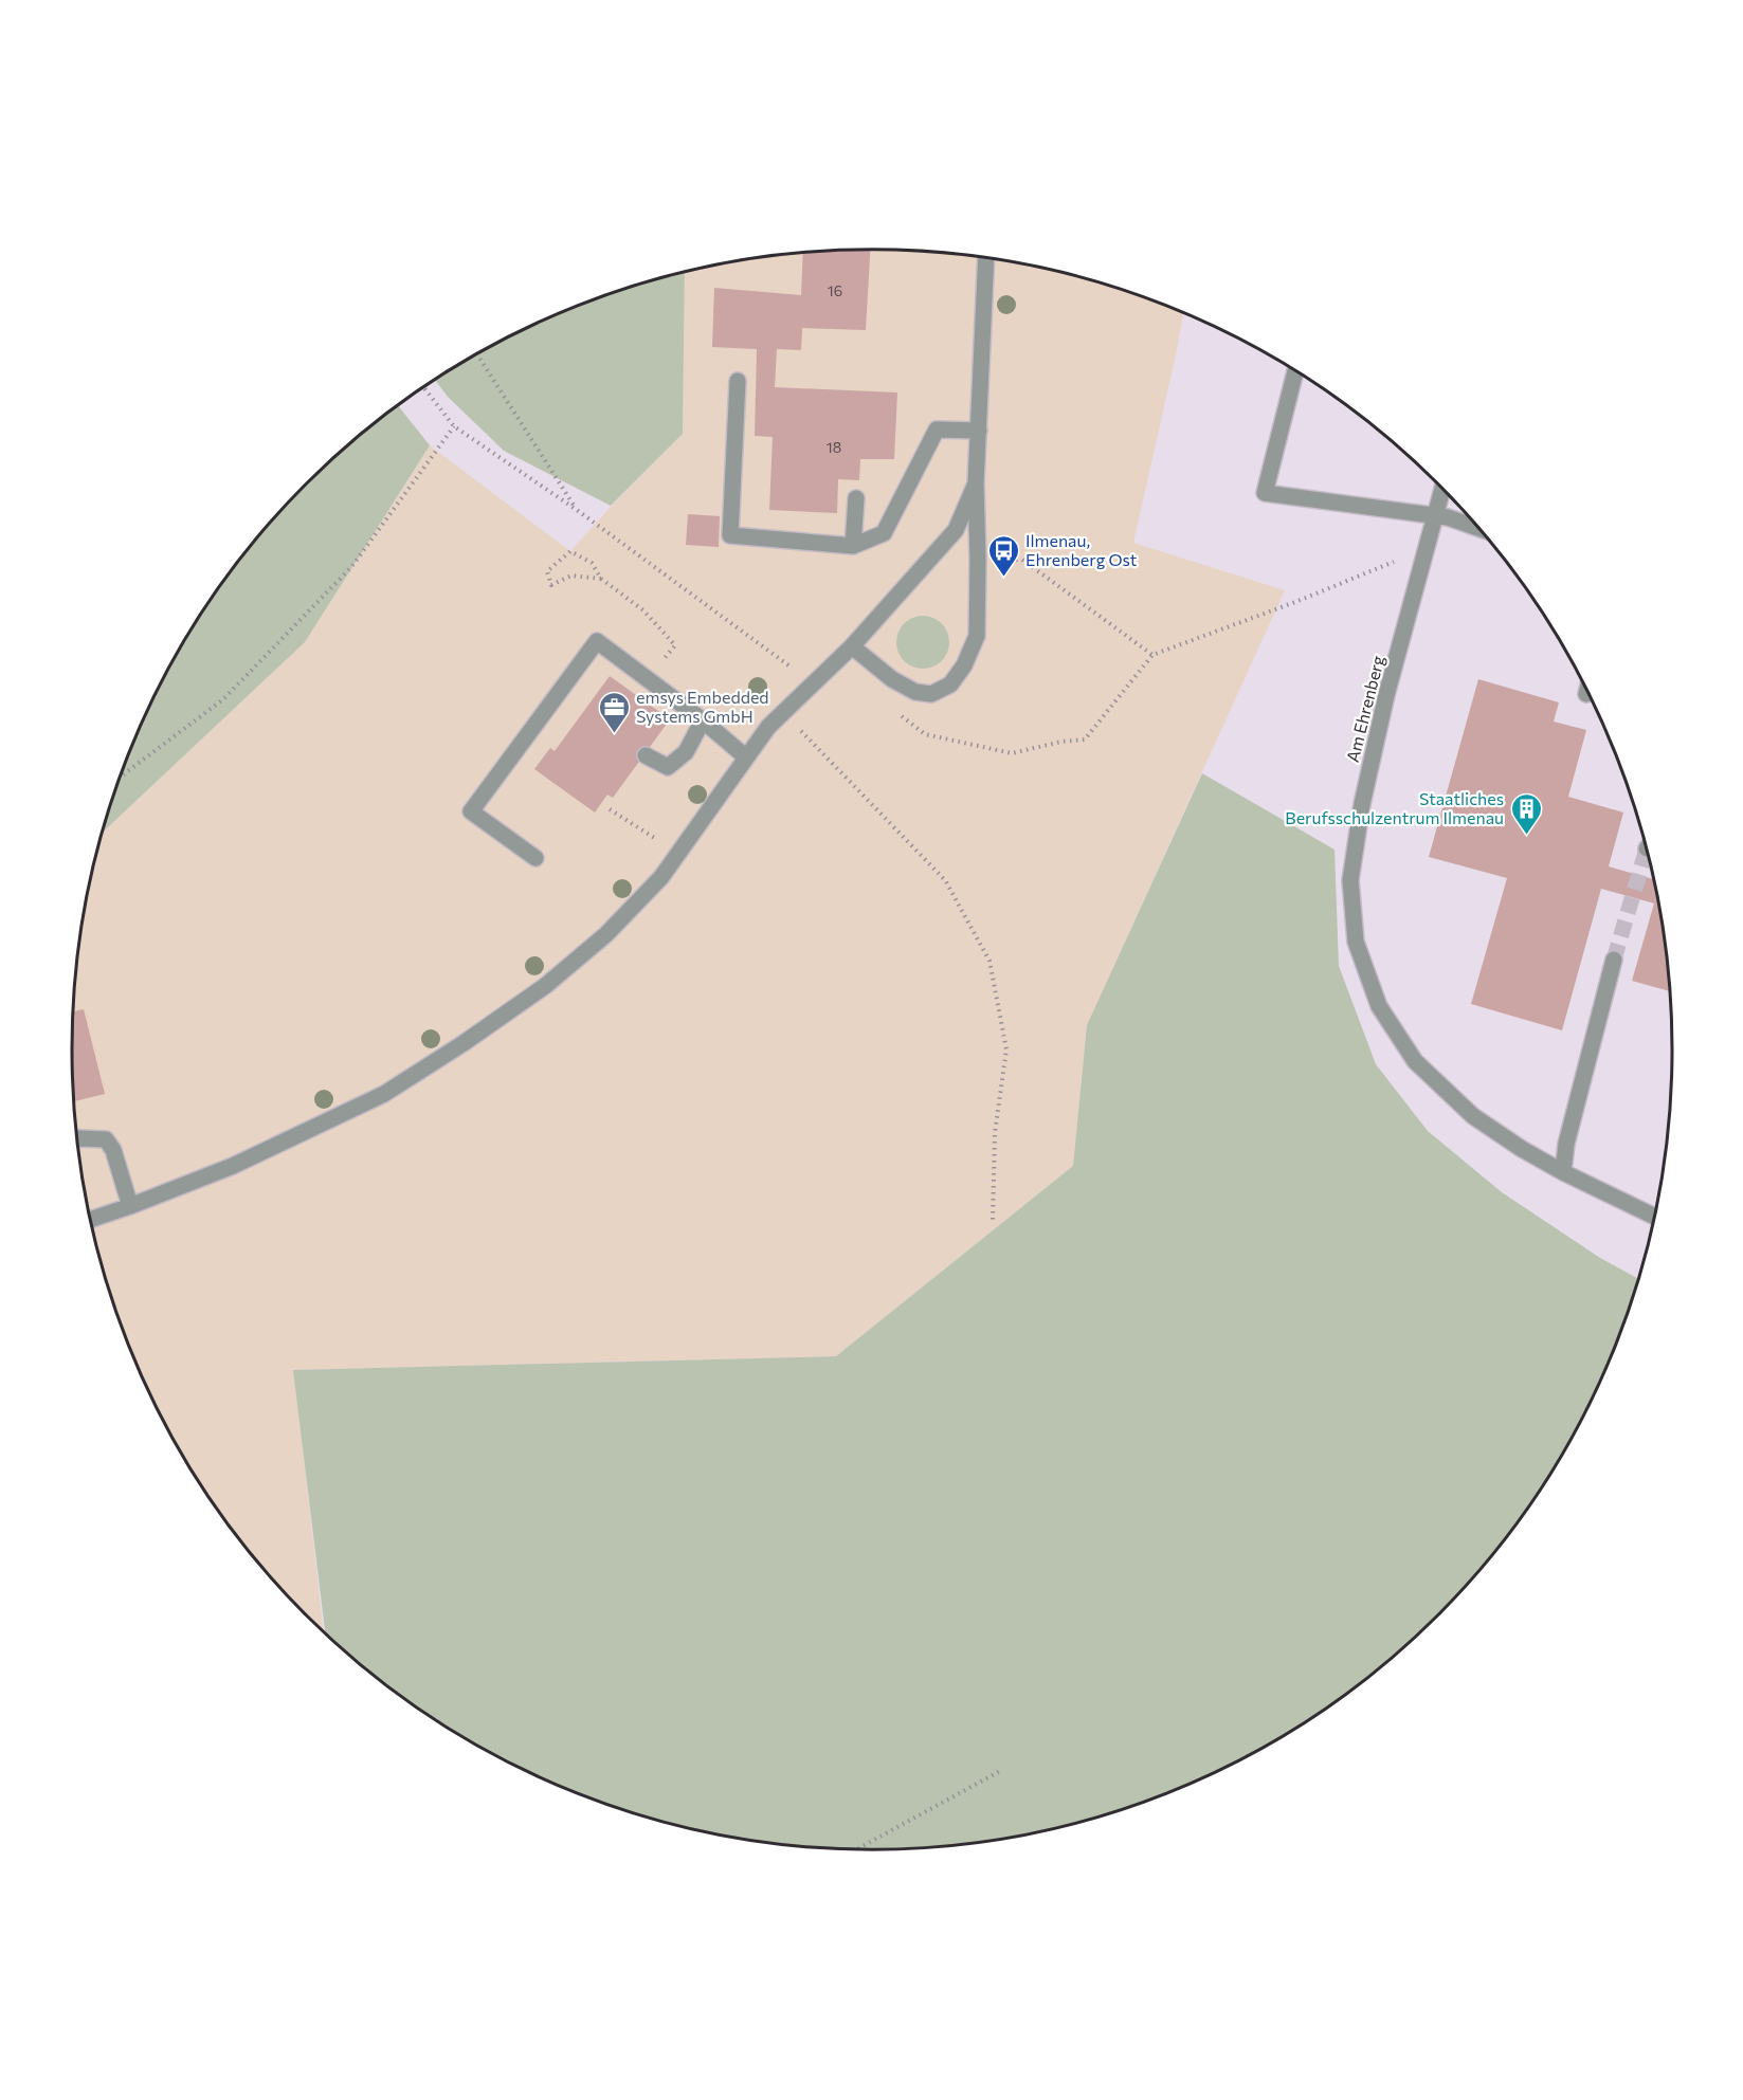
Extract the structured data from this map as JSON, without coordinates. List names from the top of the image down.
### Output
{
  "streets": {
    "street": ["Am Ehrenberg"]
  },
  "places": {
    "bus stop": ["Ilmenau, Ehrenberg Ost"],
    "office": ["emsys Embedded Systems GmbH"],
    "building": ["Staatliches Berufsschulzentrum Ilmenau"]
  },
  "house_numbers": ["16", "18"]
}
